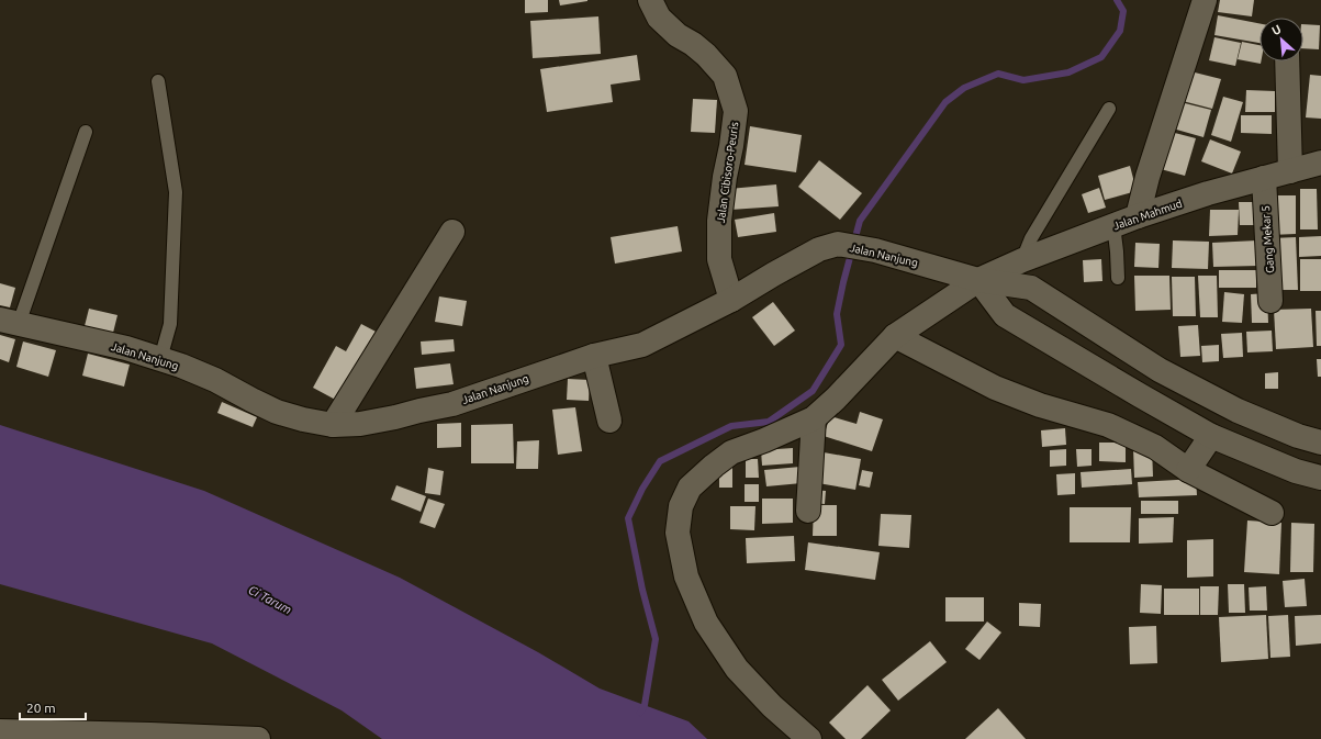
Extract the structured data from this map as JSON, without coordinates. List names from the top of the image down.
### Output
{
  "streets": {
    "street": [
      "Jalan Cibisoro-Peuris",
      "Jalan Mahmud",
      "Gang Mekar 5",
      "Jalan Nanjung"
    ]
  },
  "crossings": [
    ["Jalan Cibisoro-Peuris", "Jalan Nanjung"],
    ["Jalan Mahmud", "Gang Mekar 5"],
    ["Jalan Mahmud", "Jalan Nanjung"]
  ],
  "water": ["Ci Tarum"],
  "scale_bar": "20 m",
  "north": "top left"
}
